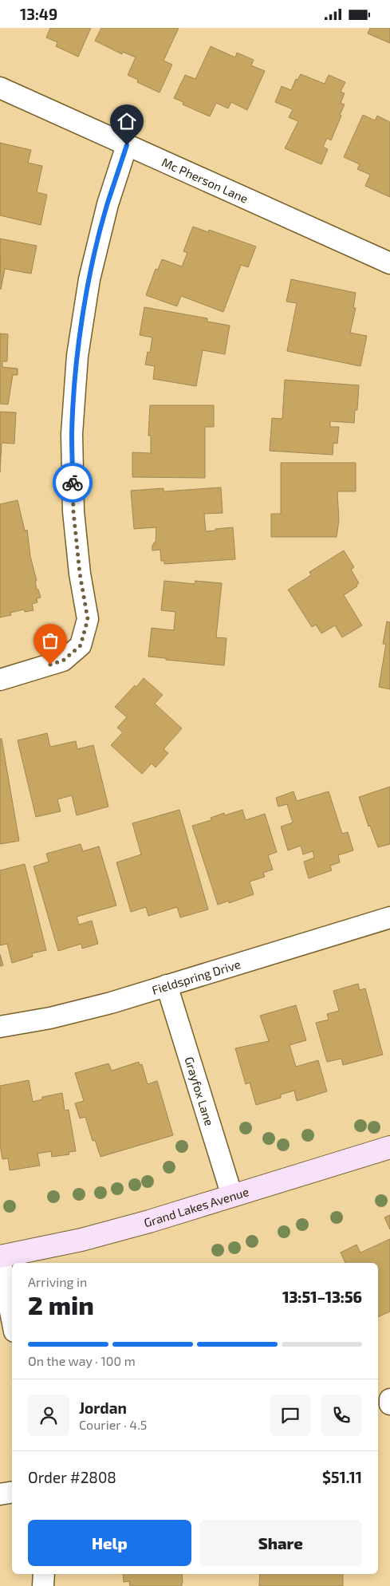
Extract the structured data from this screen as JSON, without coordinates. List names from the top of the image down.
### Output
{
  "streets": {
    "street": [
      "Mc Pherson Lane",
      "Fieldspring Drive",
      "Grayfox Lane",
      "Grand Lakes Avenue"
    ]
  },
  "crossings": [
    ["Fieldspring Drive", "Grayfox Lane"],
    ["Grayfox Lane", "Grand Lakes Avenue"]
  ],
  "page": {
    "status": "13:49",
    "heading": ["2 min", "Arriving in", "13:51–13:56"],
    "panel": [
      "Jordan",
      "Courier · 4.5",
      "Order #2808",
      "$51.11"
    ],
    "bar": "On the way · 100 m",
    "buttons": ["Help", "Share"]
  }
}
